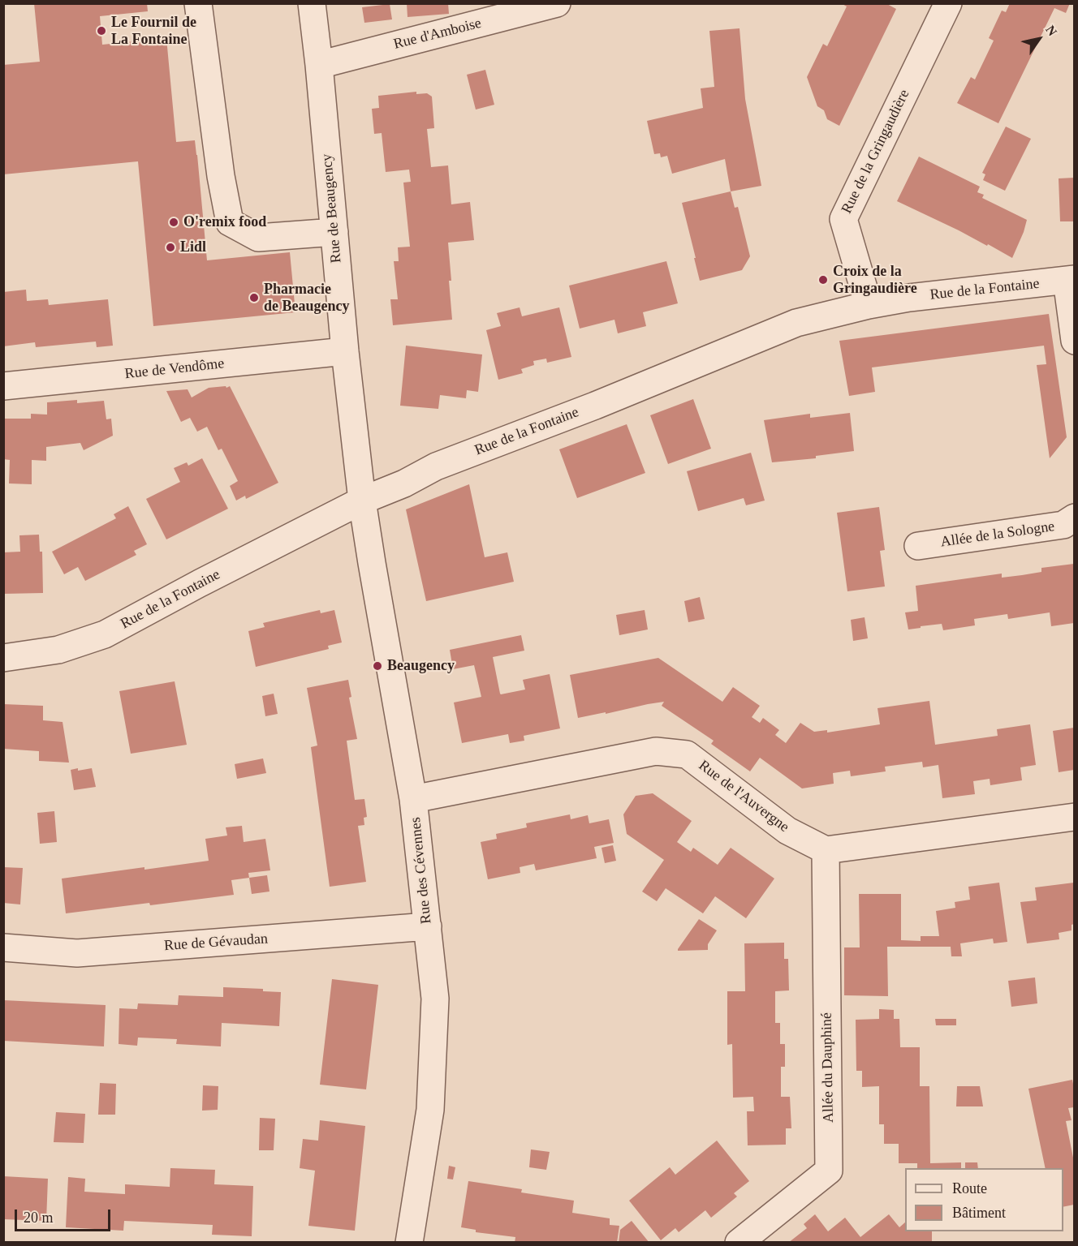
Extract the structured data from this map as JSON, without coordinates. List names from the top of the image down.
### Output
{
  "streets": {
    "street": [
      "Rue d'Amboise",
      "Rue de la Gringaudière",
      "Rue de Beaugency",
      "Rue de la Fontaine",
      "Rue de Vendôme",
      "Allée de la Sologne",
      "Rue de l'Auvergne",
      "Rue des Cévennes",
      "Rue de Gévaudan",
      "Allée du Dauphiné"
    ]
  },
  "crossings": [
    ["Rue d'Amboise", "Rue de Beaugency"],
    ["Rue de la Gringaudière", "Rue de la Fontaine"],
    ["Rue de Beaugency", "Rue de la Fontaine"],
    ["Rue de Beaugency", "Rue de Vendôme"],
    ["Rue de Beaugency", "Rue des Cévennes"],
    ["Rue de la Fontaine", "Rue des Cévennes"],
    ["Rue de l'Auvergne", "Rue des Cévennes"],
    ["Rue de l'Auvergne", "Allée du Dauphiné"],
    ["Rue des Cévennes", "Rue de Gévaudan"]
  ],
  "places": [
    "Le Fournil de La Fontaine",
    "O'remix food",
    "Lidl",
    "Croix de la Gringaudière",
    "Pharmacie de Beaugency",
    "Beaugency"
  ],
  "legend": ["Route", "Bâtiment"],
  "scale_bar": "20 m",
  "north": "top right"
}
